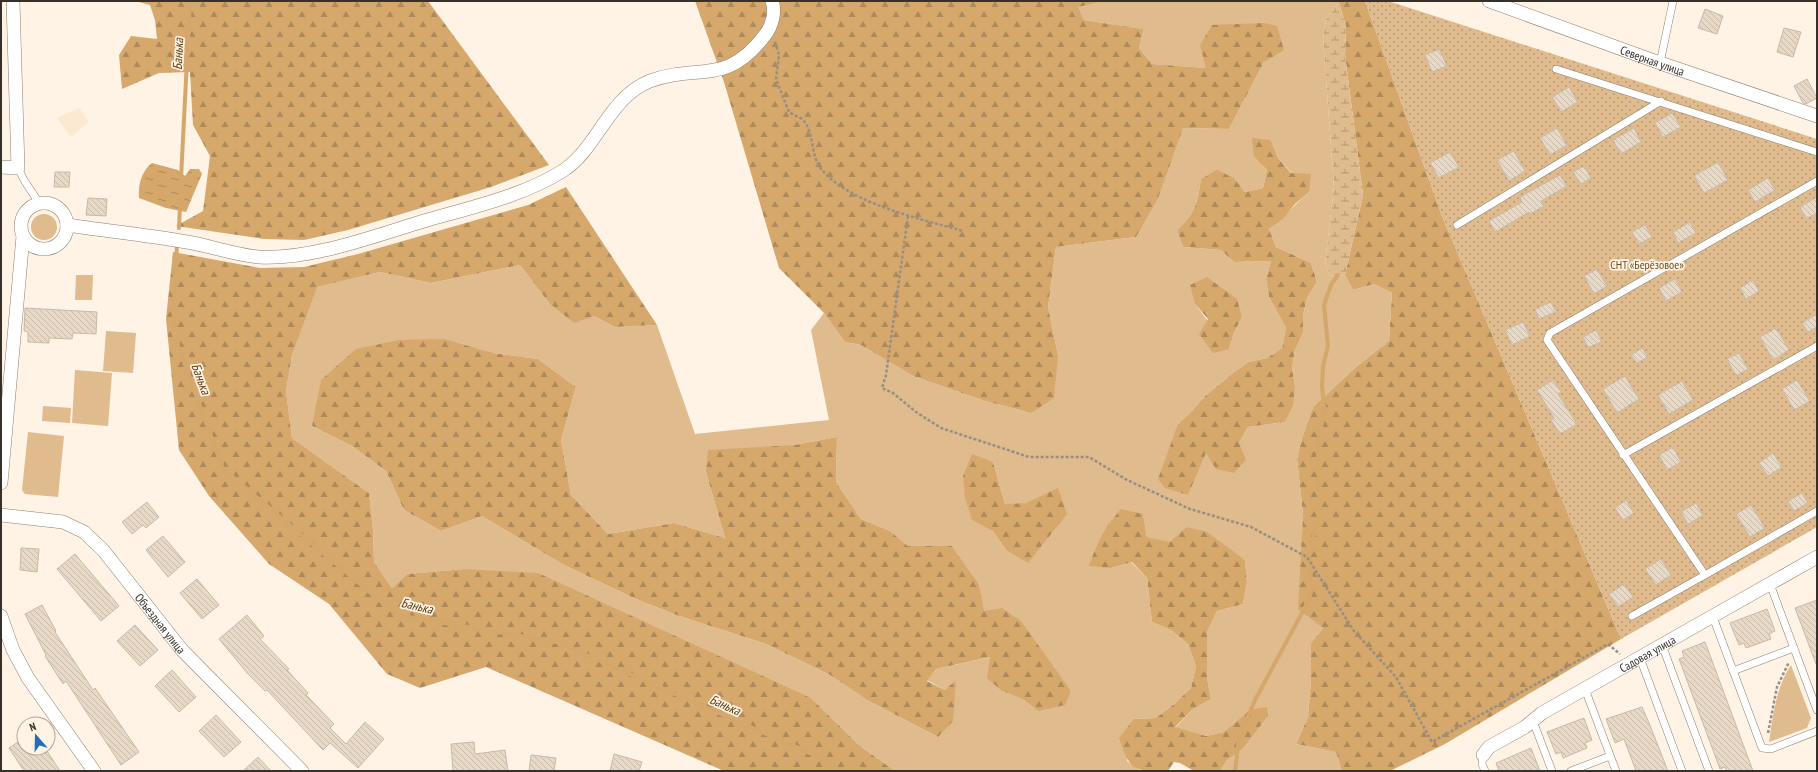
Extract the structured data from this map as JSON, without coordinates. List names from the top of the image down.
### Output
{
  "streets": {
    "street": ["Северная улица", "Объездная улица", "Садовая улица"]
  },
  "water": ["Банька"],
  "parks": ["СНТ «Берёзовое»"],
  "north": "top"
}
